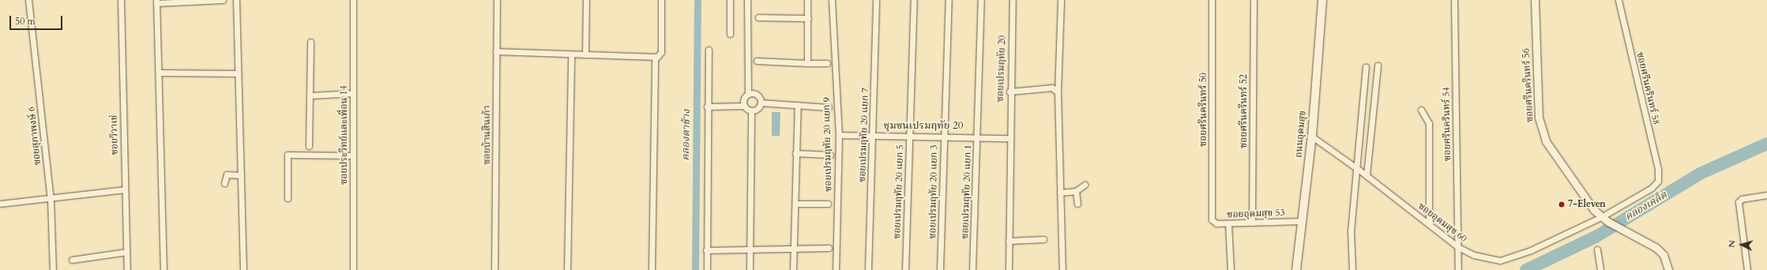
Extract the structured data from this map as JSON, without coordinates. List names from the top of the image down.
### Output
{
  "streets": {
    "main road": ["ถนนอุดมสุข"],
    "street": [
      "ซอยเปรมฤทัย 20",
      "ซอยศรีนครินทร์ 56",
      "ซอยศรีนครินทร์ 58",
      "ซอยศรีนครินทร์ 50",
      "ซอยศรีนครินทร์ 52",
      "ซอยศรีนครินทร์ 54",
      "ซอยวิวาเช่",
      "ซอยประวิทย์และเพื่อน 14",
      "ซอยบ้านสินเก้า",
      "ซอยเปรมฤทัย 20 แยก 7",
      "ซอยสุภาพงษ์ 6",
      "ซอยเปรมฤทัย 20 แยก 9",
      "ซอยเปรมฤทัย 20 แยก 5",
      "ซอยเปรมฤทัย 20 แยก 3",
      "ซอยเปรมฤทัย 20 แยก 1",
      "ซอยอุดมสุข 53",
      "ซอยอุดมสุข 60"
    ]
  },
  "crossings": [
    ["ซอยศรีนครินทร์ 56", "ซอยอุดมสุข 60"],
    ["ซอยศรีนครินทร์ 58", "ซอยอุดมสุข 60"],
    ["ซอยศรีนครินทร์ 50", "ซอยอุดมสุข 53"],
    ["ซอยศรีนครินทร์ 52", "ซอยอุดมสุข 53"],
    ["ซอยศรีนครินทร์ 54", "ซอยอุดมสุข 60"],
    ["ถนนอุดมสุข", "ซอยอุดมสุข 53"],
    ["ถนนอุดมสุข", "ซอยอุดมสุข 60"]
  ],
  "districts": ["ชุมชนเปรมฤทัย 20"],
  "water": ["คลองตาช้าง", "คลองเคล็ด"],
  "places": ["7-Eleven"],
  "scale_bar": "50 m",
  "north": "left"
}
